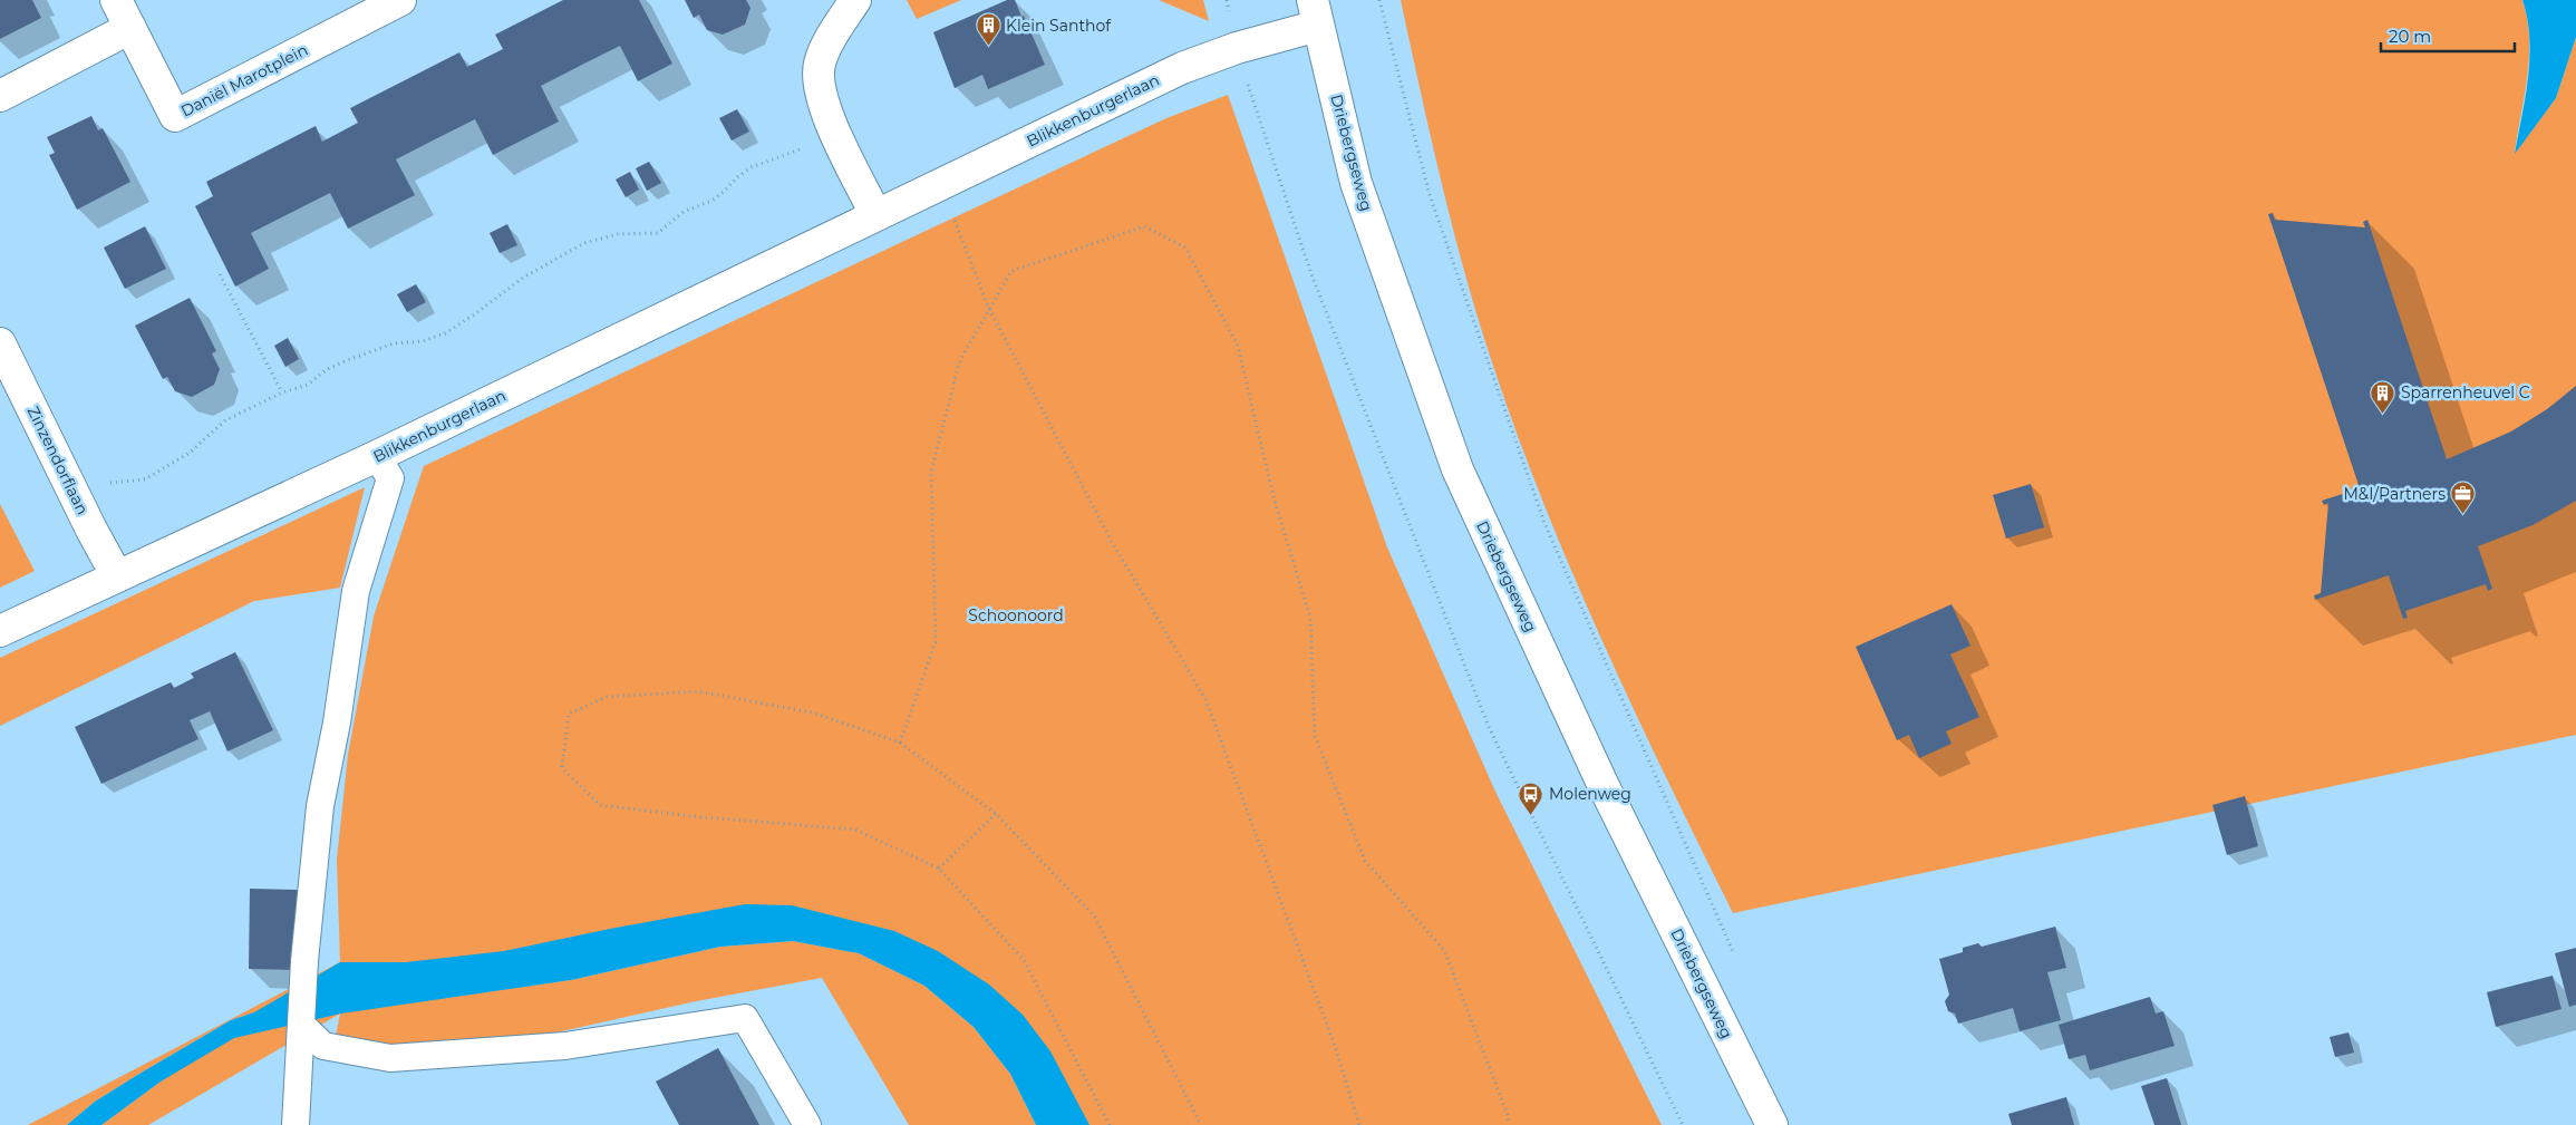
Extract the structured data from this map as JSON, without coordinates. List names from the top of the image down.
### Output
{
  "streets": {
    "street": [
      "Daniël Marotplein",
      "Blikkenburgerlaan",
      "Driebergseweg",
      "Zinzendorflaan"
    ]
  },
  "crossings": [
    ["Blikkenburgerlaan", "Driebergseweg"],
    ["Blikkenburgerlaan", "Zinzendorflaan"]
  ],
  "parks": ["Schoonoord"],
  "places": {
    "building": ["Klein Santhof", "Sparrenheuvel C"],
    "office": ["M&I/Partners"],
    "bus stop": ["Molenweg"]
  },
  "scale_bar": "20 m"
}
